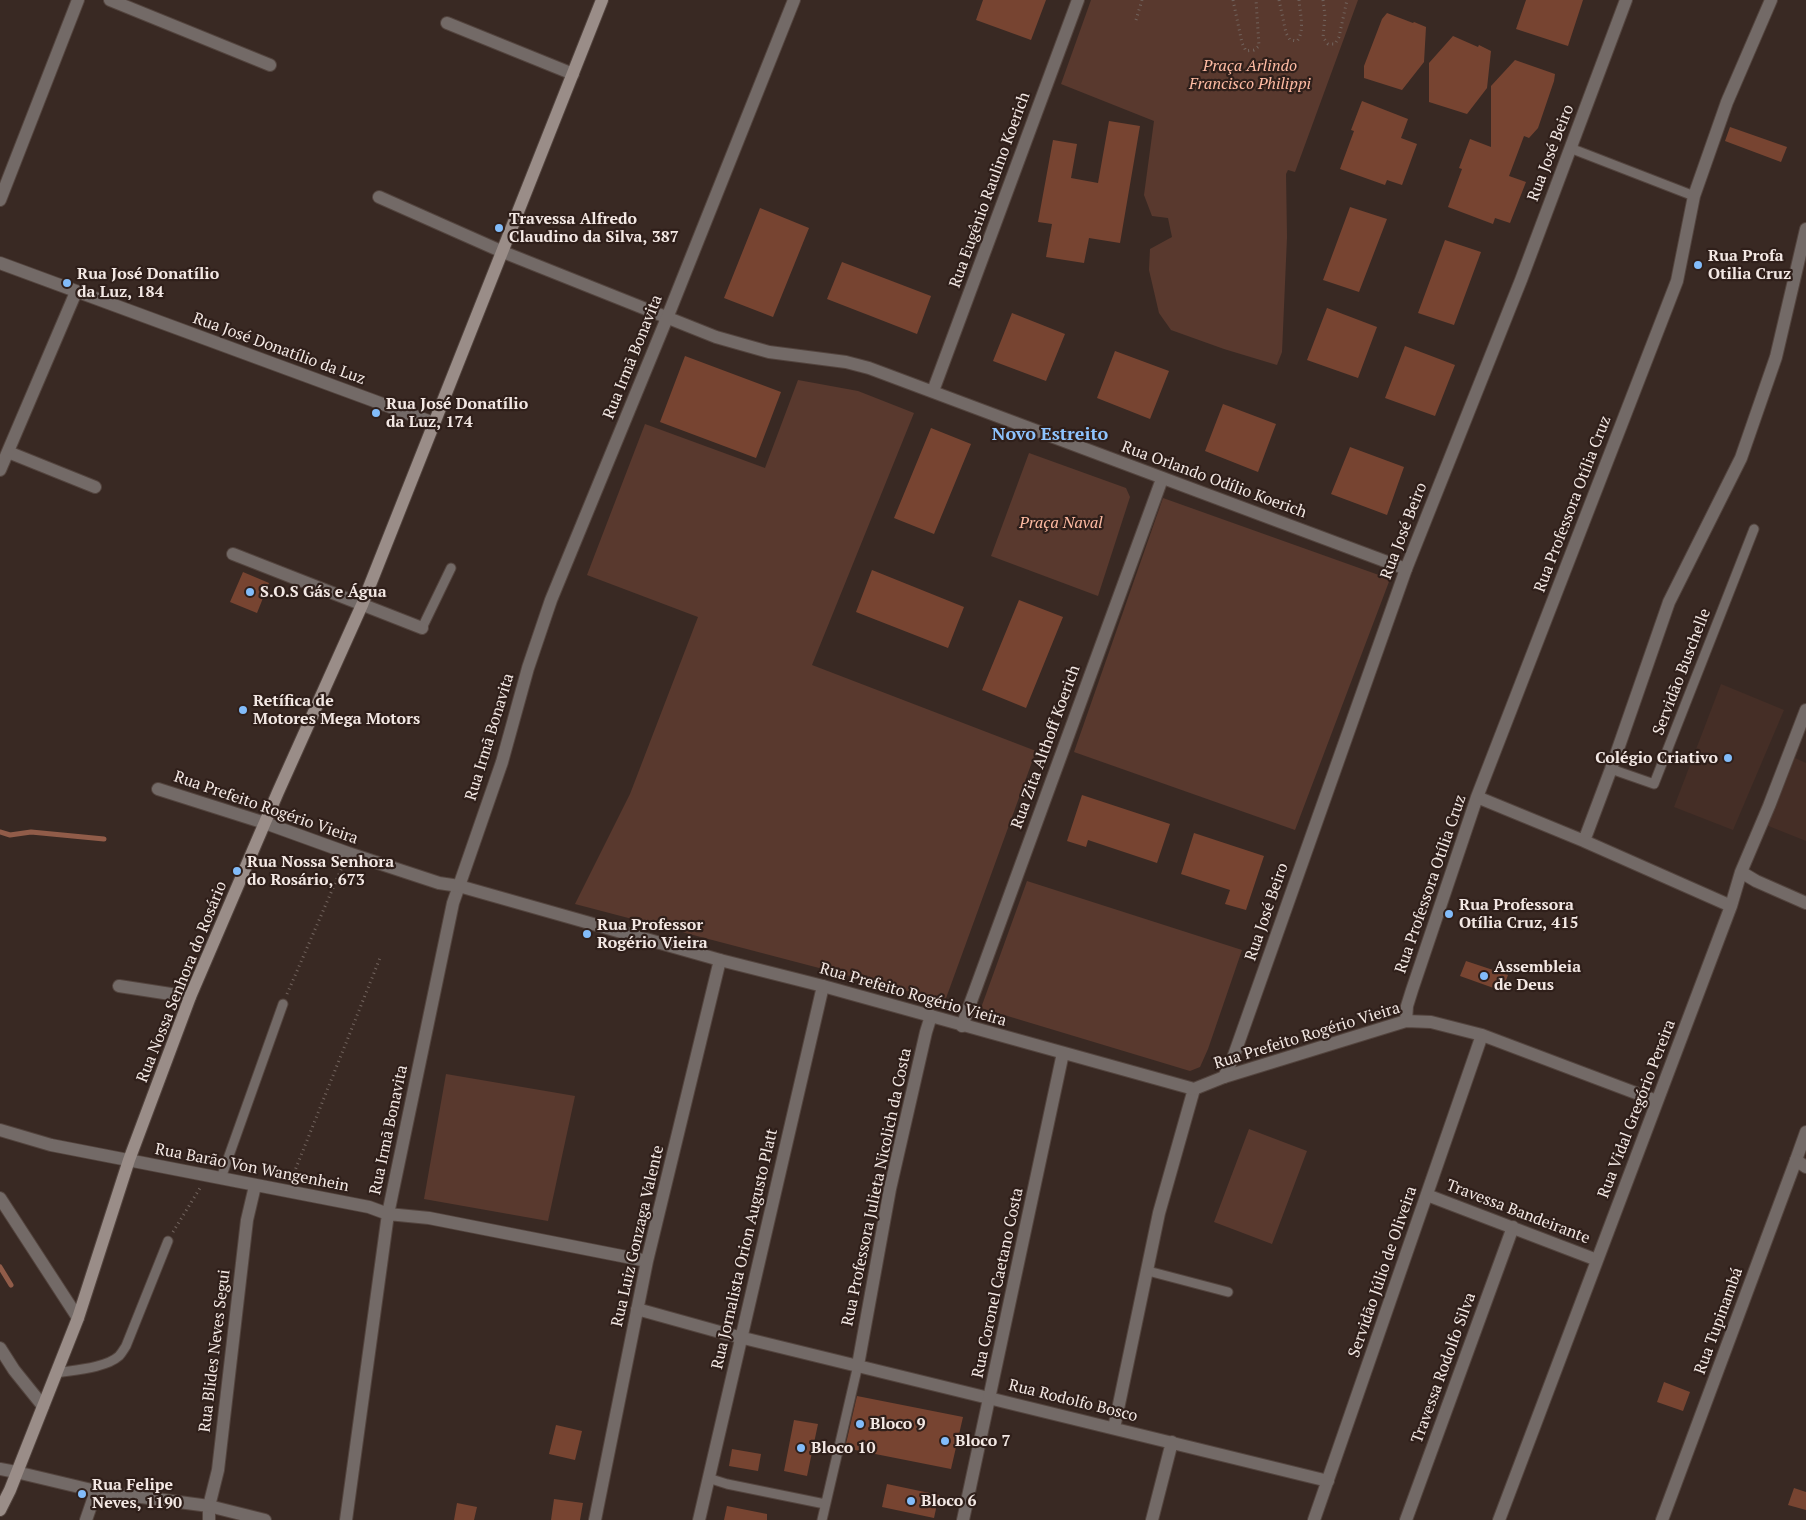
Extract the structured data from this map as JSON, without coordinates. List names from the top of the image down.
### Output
{
  "streets": {
    "main road": ["Rua Nossa Senhora do Rosário"],
    "street": [
      "Rua José Beiro",
      "Rua Eugênio Raulino Koerich",
      "Rua José Donatílio da Luz",
      "Rua Irmã Bonavita",
      "Rua Orlando Odílio Koerich",
      "Rua Professora Otília Cruz",
      "Rua Zita Althoff Koerich",
      "Rua Prefeito Rogério Vieira",
      "Rua Vidal Gregório Pereira",
      "Rua Barão Von Wangenhein",
      "Rua Professora Julieta Nicolich da Costa",
      "Travessa Bandeirante",
      "Rua Luiz Gonzaga Valente",
      "Rua Jornalista Orion Augusto Platt",
      "Servidão Júlio de Oliveira",
      "Rua Coronel Caetano Costa",
      "Rua Tupinambá",
      "Rua Blides Neves Segui",
      "Travessa Rodolfo Silva",
      "Rua Rodolfo Bosco"
    ],
    "lane": ["Servidão Buschelle"]
  },
  "crossings": [
    ["Rua José Beiro", "Rua Orlando Odílio Koerich"],
    ["Rua José Beiro", "Rua Prefeito Rogério Vieira"],
    ["Rua Eugênio Raulino Koerich", "Rua Orlando Odílio Koerich"],
    ["Rua José Donatílio da Luz", "Rua Nossa Senhora do Rosário"],
    ["Rua Irmã Bonavita", "Rua Orlando Odílio Koerich"],
    ["Rua Irmã Bonavita", "Rua Prefeito Rogério Vieira"],
    ["Rua Irmã Bonavita", "Rua Barão Von Wangenhein"],
    ["Rua Orlando Odílio Koerich", "Rua Zita Althoff Koerich"],
    ["Rua Orlando Odílio Koerich", "Rua Nossa Senhora do Rosário"],
    ["Rua Professora Otília Cruz", "Rua Prefeito Rogério Vieira"],
    ["Rua Zita Althoff Koerich", "Rua Prefeito Rogério Vieira"],
    ["Rua Prefeito Rogério Vieira", "Rua Nossa Senhora do Rosário"],
    ["Rua Prefeito Rogério Vieira", "Rua Vidal Gregório Pereira"],
    ["Rua Prefeito Rogério Vieira", "Rua Professora Julieta Nicolich da Costa"],
    ["Rua Prefeito Rogério Vieira", "Rua Luiz Gonzaga Valente"],
    ["Rua Prefeito Rogério Vieira", "Rua Jornalista Orion Augusto Platt"],
    ["Rua Prefeito Rogério Vieira", "Servidão Júlio de Oliveira"],
    ["Rua Prefeito Rogério Vieira", "Rua Coronel Caetano Costa"],
    ["Rua Nossa Senhora do Rosário", "Rua Barão Von Wangenhein"],
    ["Rua Vidal Gregório Pereira", "Travessa Bandeirante"],
    ["Rua Barão Von Wangenhein", "Rua Luiz Gonzaga Valente"],
    ["Rua Barão Von Wangenhein", "Rua Blides Neves Segui"],
    ["Rua Professora Julieta Nicolich da Costa", "Rua Rodolfo Bosco"],
    ["Travessa Bandeirante", "Servidão Júlio de Oliveira"],
    ["Travessa Bandeirante", "Travessa Rodolfo Silva"],
    ["Rua Luiz Gonzaga Valente", "Rua Rodolfo Bosco"],
    ["Rua Jornalista Orion Augusto Platt", "Rua Rodolfo Bosco"],
    ["Servidão Júlio de Oliveira", "Rua Rodolfo Bosco"],
    ["Rua Coronel Caetano Costa", "Rua Rodolfo Bosco"]
  ],
  "districts": ["Novo Estreito"],
  "parks": ["Praça Arlindo Francisco Philippi", "Praça Naval"],
  "places": [
    "Travessa Alfredo Claudino da Silva, 387",
    "Rua Profa Otilia Cruz",
    "Rua José Donatílio da Luz, 184",
    "Rua José Donatílio da Luz, 174",
    "S.O.S Gás e Água",
    "Retífica de Motores Mega Motors",
    "Colégio Criativo",
    "Rua Nossa Senhora do Rosário, 673",
    "Rua Professora Otília Cruz, 415",
    "Rua Professor Rogério Vieira",
    "Assembleia de Deus",
    "Bloco 9",
    "Bloco 7",
    "Bloco 10",
    "Rua Felipe Neves, 1190",
    "Bloco 6"
  ]
}
